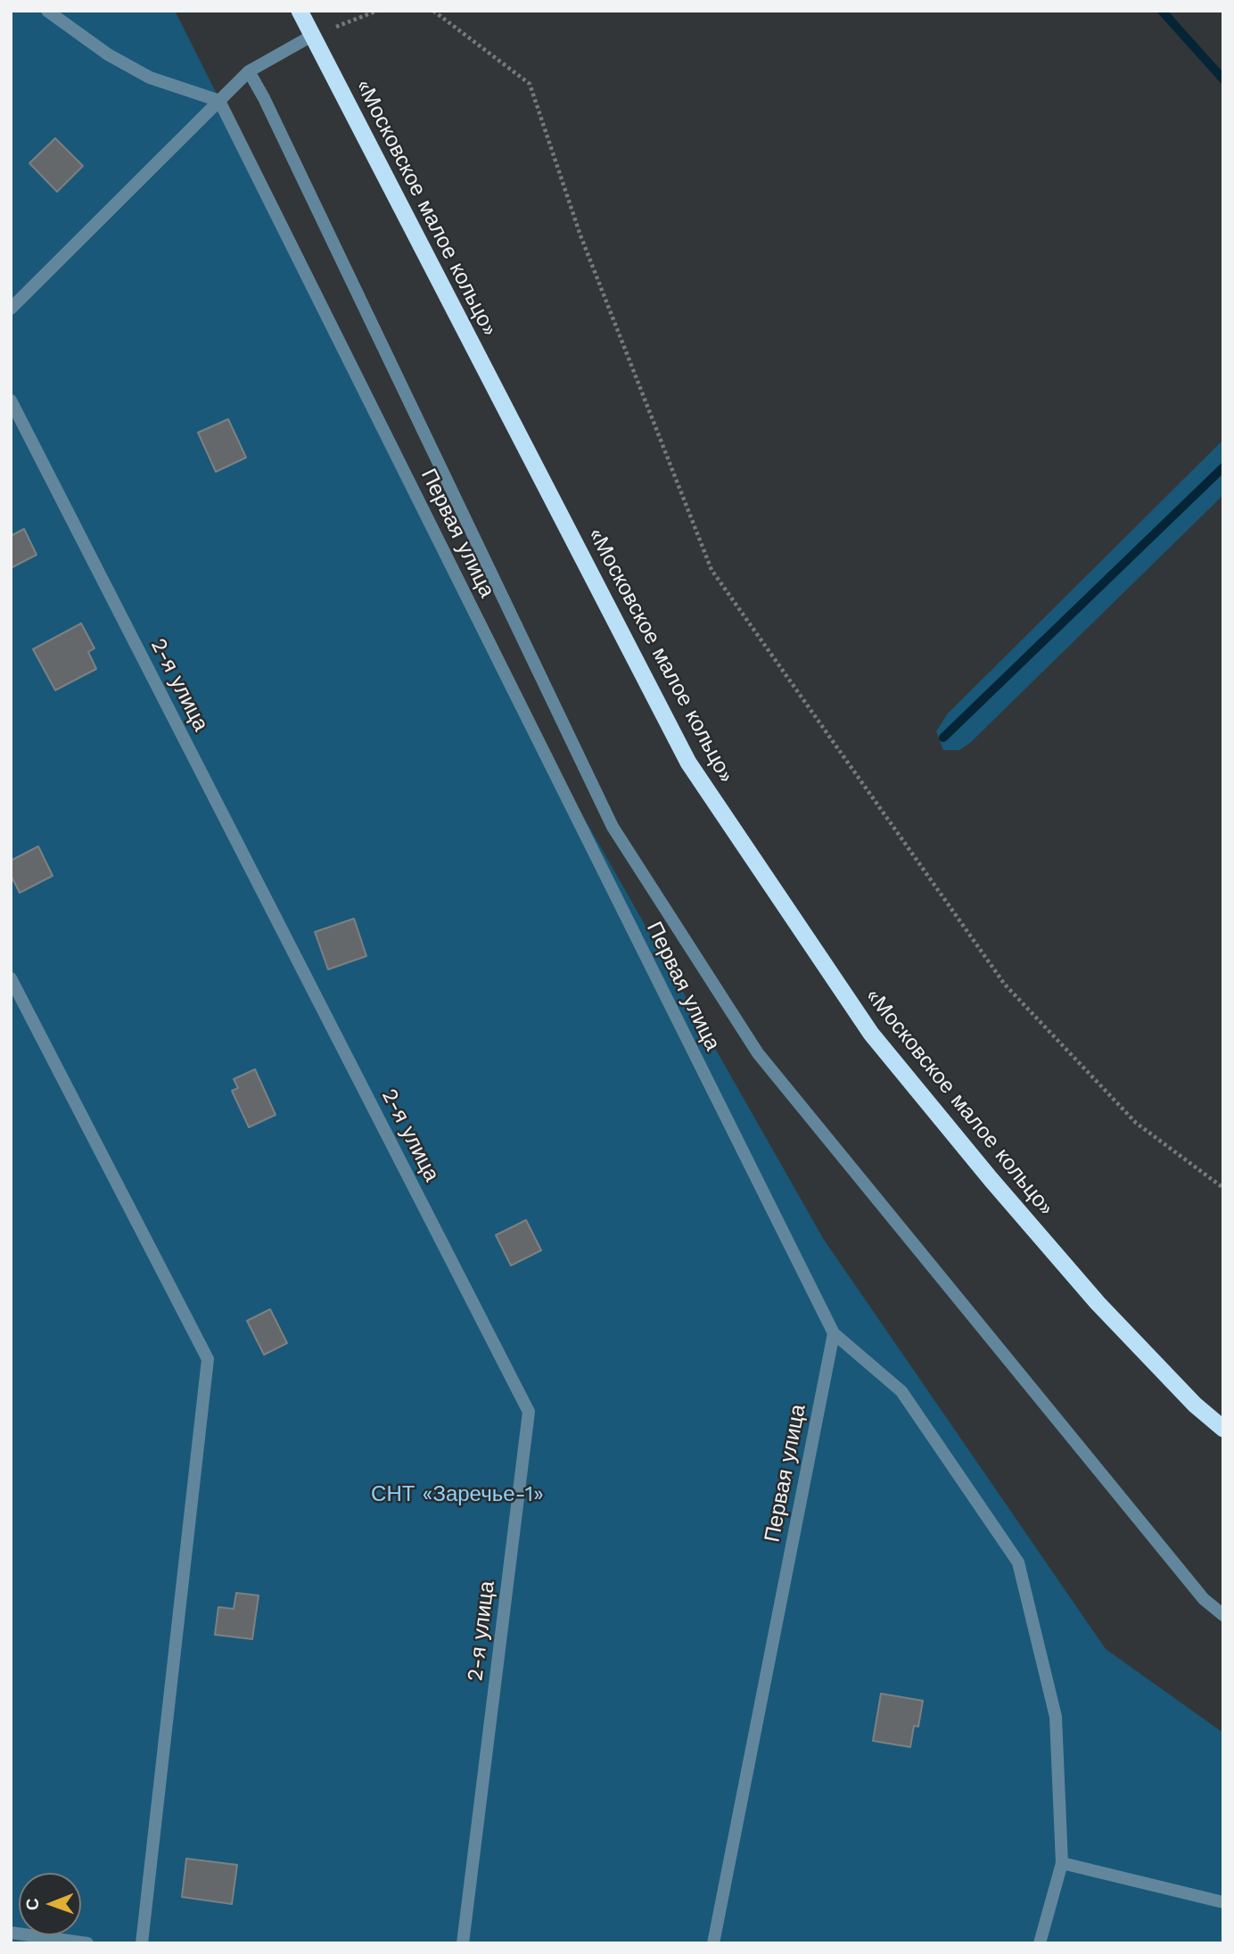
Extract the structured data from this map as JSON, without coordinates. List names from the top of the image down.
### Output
{
  "streets": {
    "highway": ["«Московское малое кольцо»"],
    "lane": ["Первая улица", "2-я улица"]
  },
  "parks": ["СНТ «Заречье-1»"],
  "north": "left"
}
